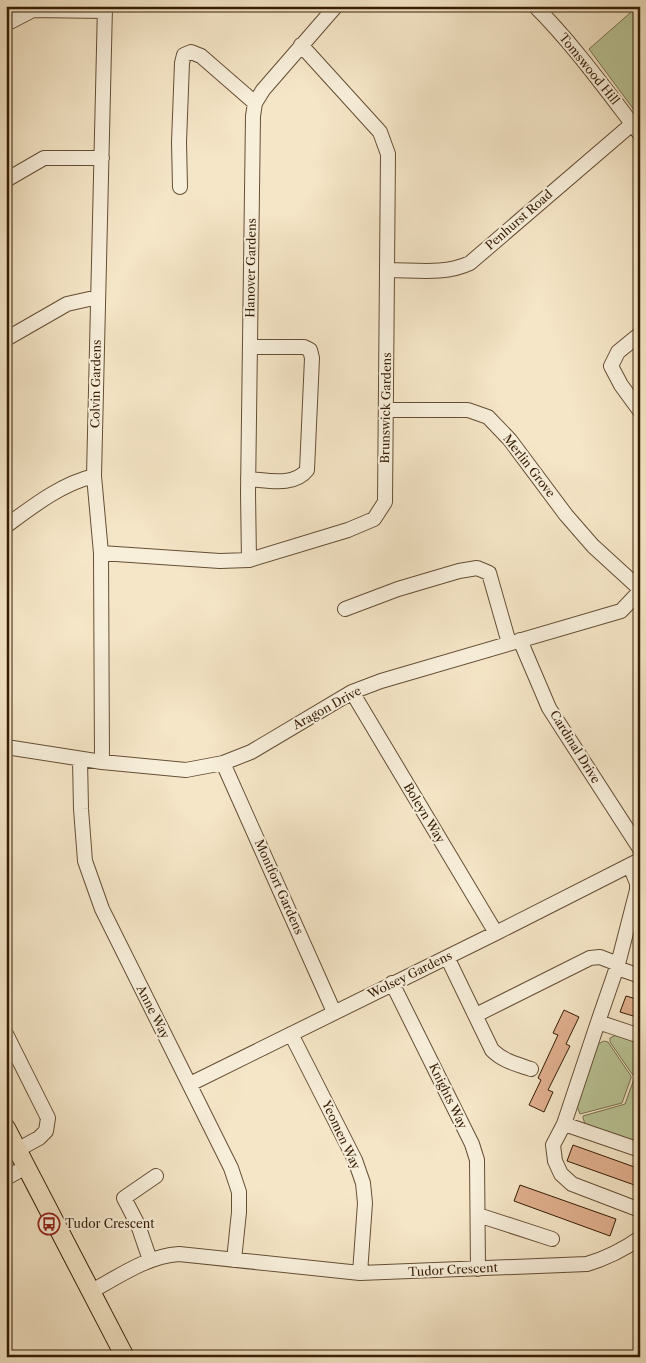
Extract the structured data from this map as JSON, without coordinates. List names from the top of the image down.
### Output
{
  "streets": {
    "street": [
      "Tomswood Hill",
      "Penhurst Road",
      "Hanover Gardens",
      "Colvin Gardens",
      "Brunswick Gardens",
      "Merlin Grove",
      "Aragon Drive",
      "Cardinal Drive",
      "Boleyn Way",
      "Montfort Gardens",
      "Wolsey Gardens",
      "Anne Way",
      "Knights Way",
      "Yeomen Way",
      "Tudor Crescent"
    ]
  },
  "crossings": [
    ["Tomswood Hill", "Penhurst Road"],
    ["Penhurst Road", "Brunswick Gardens"],
    ["Hanover Gardens", "Brunswick Gardens"],
    ["Colvin Gardens", "Brunswick Gardens"],
    ["Colvin Gardens", "Aragon Drive"],
    ["Brunswick Gardens", "Merlin Grove"],
    ["Merlin Grove", "Aragon Drive"],
    ["Aragon Drive", "Cardinal Drive"],
    ["Aragon Drive", "Boleyn Way"],
    ["Aragon Drive", "Montfort Gardens"],
    ["Aragon Drive", "Anne Way"],
    ["Boleyn Way", "Wolsey Gardens"],
    ["Montfort Gardens", "Wolsey Gardens"],
    ["Wolsey Gardens", "Anne Way"],
    ["Wolsey Gardens", "Knights Way"],
    ["Wolsey Gardens", "Yeomen Way"],
    ["Anne Way", "Tudor Crescent"],
    ["Knights Way", "Tudor Crescent"],
    ["Yeomen Way", "Tudor Crescent"]
  ],
  "places": {
    "bus stop": ["Tudor Crescent"]
  }
}
